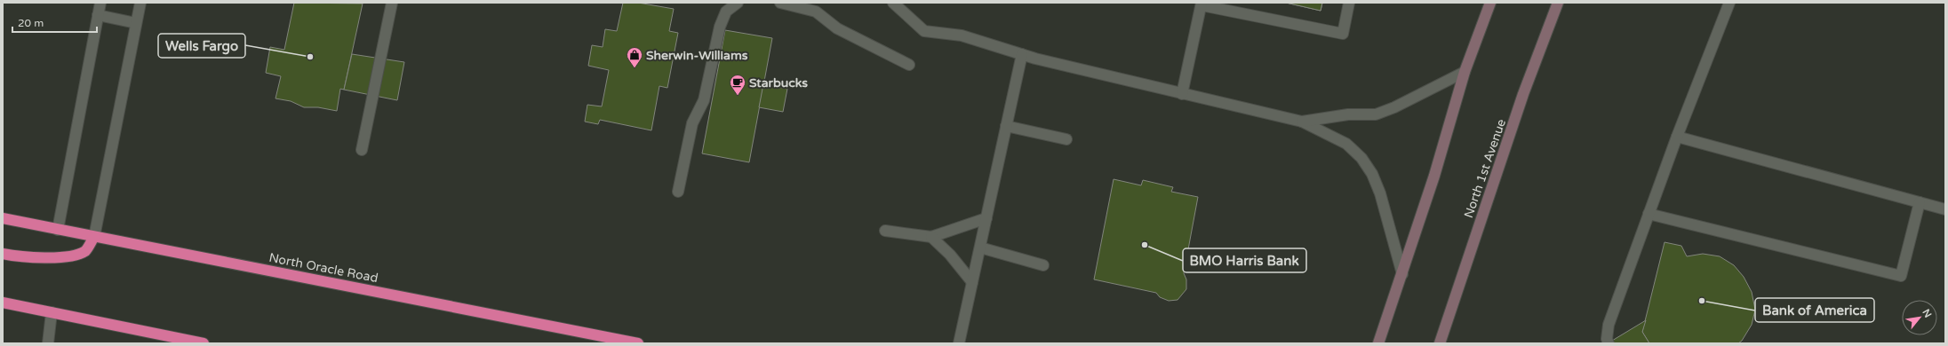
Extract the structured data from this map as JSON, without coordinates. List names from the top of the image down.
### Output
{
  "streets": {
    "highway": ["North Oracle Road"],
    "main road": ["North 1st Avenue"]
  },
  "places": {
    "other": ["Wells Fargo", "BMO Harris Bank", "Bank of America"],
    "shop": ["Sherwin-Williams"],
    "cafe": ["Starbucks"]
  },
  "scale_bar": "20 m",
  "north": "top right"
}
